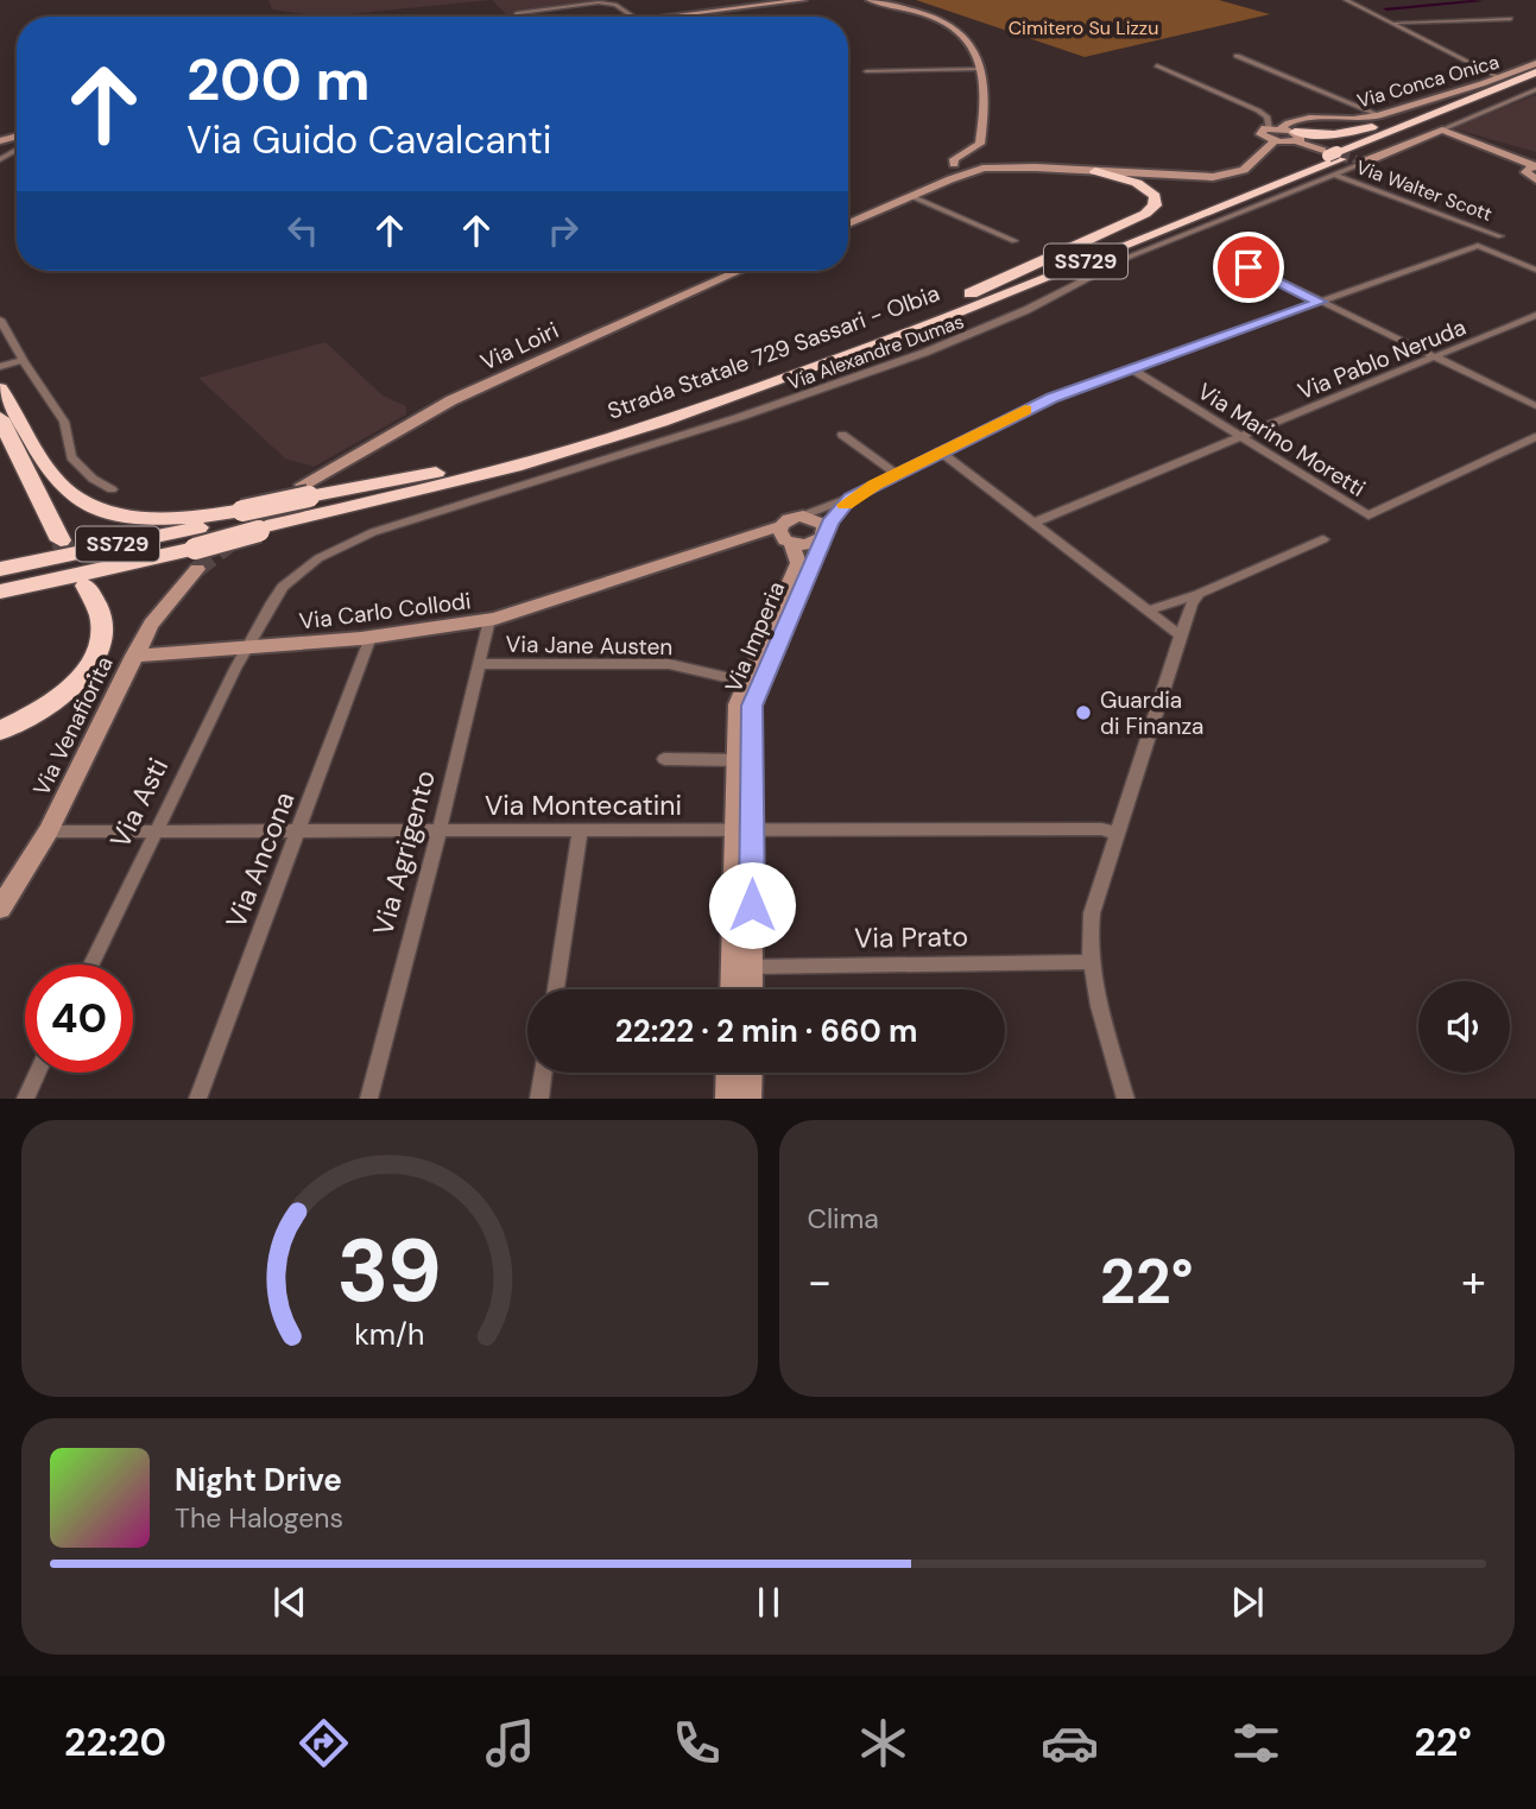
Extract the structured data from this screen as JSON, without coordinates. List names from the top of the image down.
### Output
{
  "streets": {
    "highway": ["SS729", "Strada Statale 729 Sassari - Olbia"],
    "street": [
      "Via Conca Onica",
      "Via Walter Scott",
      "Via Loiri",
      "Via Alexandre Dumas",
      "Via Pablo Neruda",
      "Via Marino Moretti",
      "Via Carlo Collodi",
      "Via Imperia",
      "Via Jane Austen",
      "Via Venafiorita",
      "Via Asti",
      "Via Montecatini",
      "Via Agrigento",
      "Via Ancona",
      "Via Prato"
    ]
  },
  "crossings": [
    ["Via Walter Scott", "Via Alexandre Dumas"],
    ["SS729", "Via Venafiorita"],
    ["Via Loiri", "Strada Statale 729 Sassari - Olbia"],
    ["Strada Statale 729 Sassari - Olbia", "Via Alexandre Dumas"],
    ["Via Alexandre Dumas", "Via Carlo Collodi"],
    ["Via Alexandre Dumas", "Via Asti"],
    ["Via Pablo Neruda", "Via Marino Moretti"],
    ["Via Carlo Collodi", "Via Imperia"],
    ["Via Carlo Collodi", "Via Venafiorita"],
    ["Via Carlo Collodi", "Via Asti"],
    ["Via Carlo Collodi", "Via Agrigento"],
    ["Via Carlo Collodi", "Via Ancona"],
    ["Via Imperia", "Via Jane Austen"],
    ["Via Imperia", "Via Montecatini"],
    ["Via Imperia", "Via Prato"],
    ["Via Jane Austen", "Via Agrigento"],
    ["Via Venafiorita", "Via Montecatini"],
    ["Via Asti", "Via Montecatini"],
    ["Via Montecatini", "Via Agrigento"],
    ["Via Montecatini", "Via Ancona"]
  ],
  "parks": ["Cimitero Su Lizzu"],
  "places": ["Guardia di Finanza"],
  "page": {
    "turn": ["200 m", "Via Guido Cavalcanti"],
    "limit": "40",
    "trip": "22:22 · 2 min · 660 m",
    "tile": "Clima",
    "heat": ["−", "22°", "+"],
    "song": ["Night Drive", "The Halogens"],
    "tabs": ["22:20", "22°"],
    "gauge": ["39", "km/h"]
  }
}
